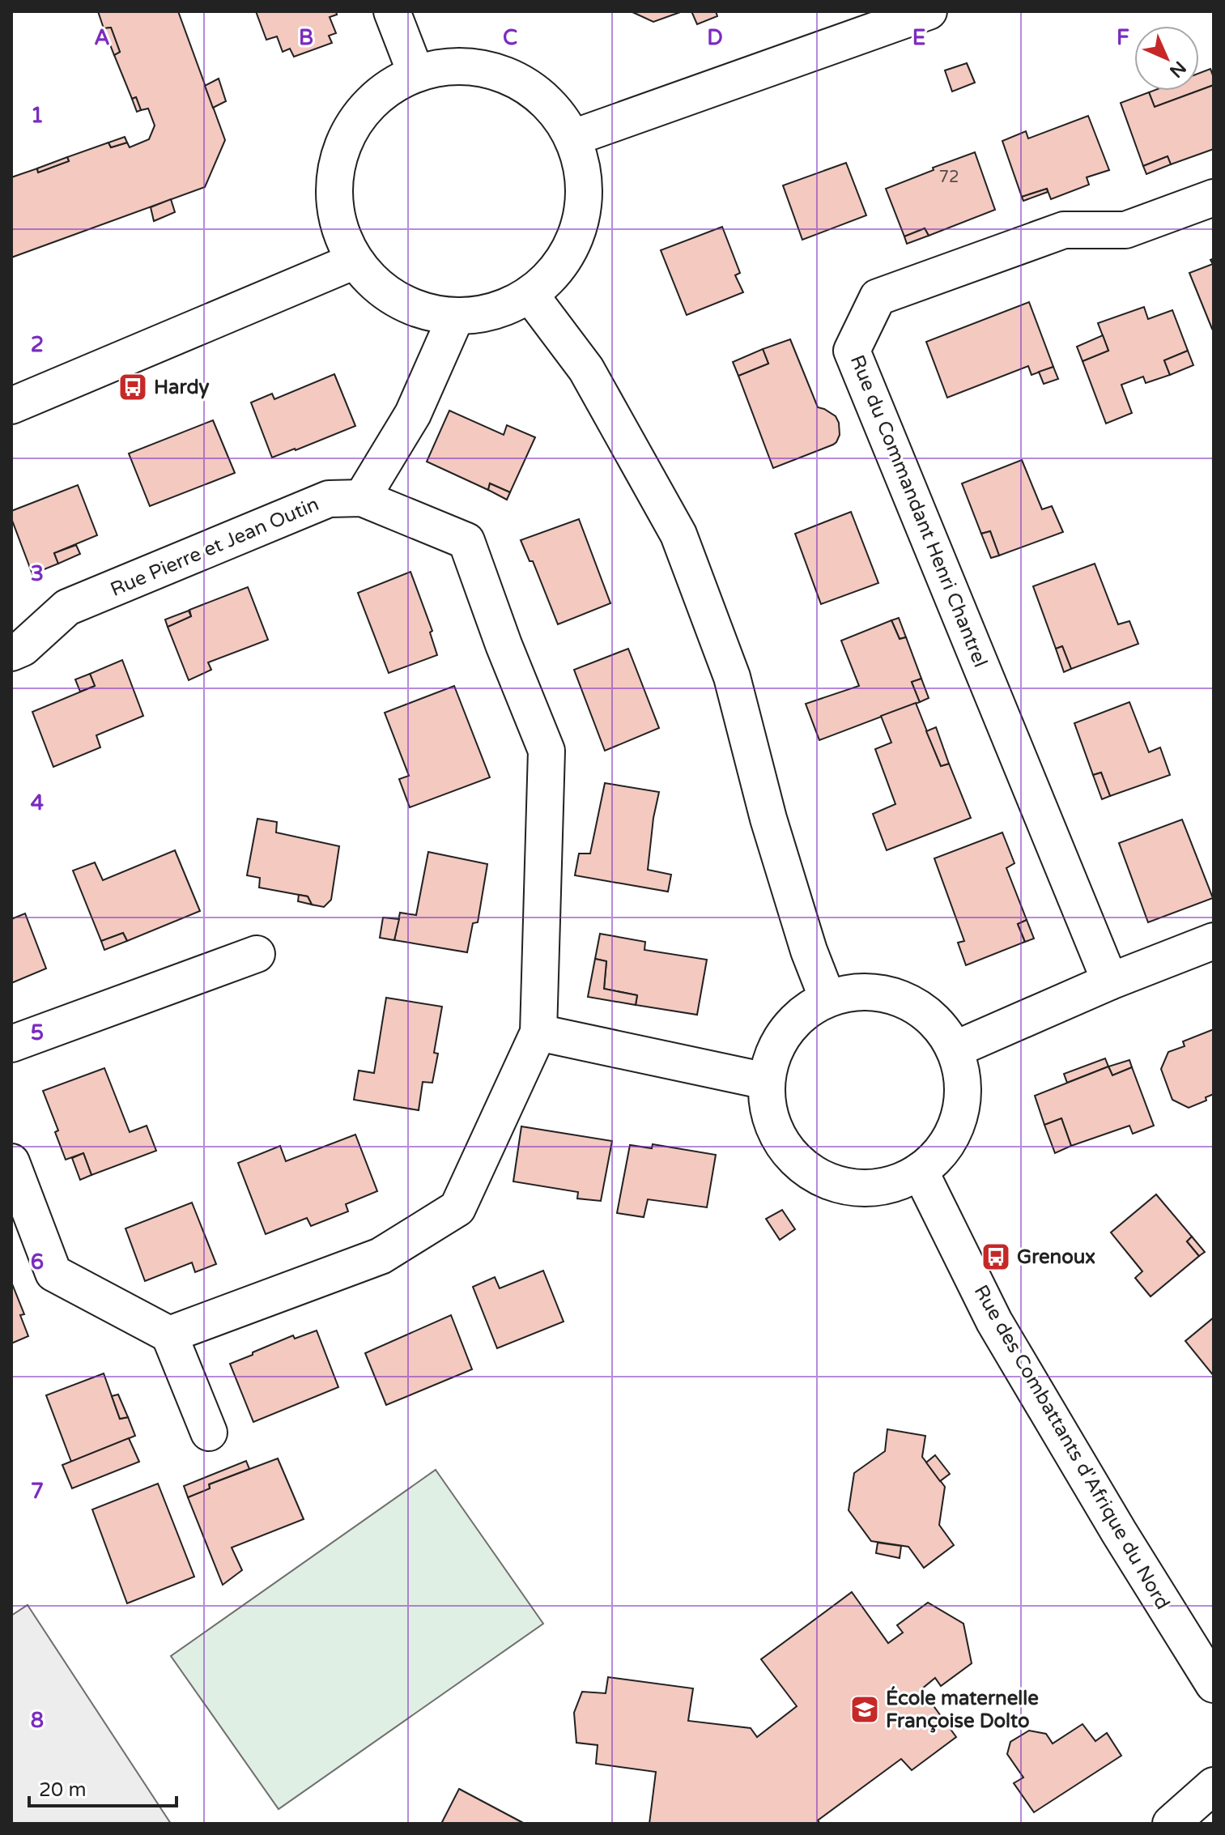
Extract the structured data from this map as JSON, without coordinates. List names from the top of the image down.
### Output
{
  "streets": {
    "street": ["Rue du Commandant Henri Chantrel", "Rue Pierre et Jean Outin", "Rue des Combattants d'Afrique du Nord"]
  },
  "places": {
    "bus stop": ["Hardy", "Grenoux"],
    "school or university": ["École maternelle Françoise Dolto"]
  },
  "house_numbers": ["72"],
  "scale_bar": "20 m",
  "north": "bottom right",
  "grid": {
    "columns": [
      "A",
      "B",
      "C",
      "D",
      "E",
      "F"
    ],
    "rows": [
      "1",
      "2",
      "3",
      "4",
      "5",
      "6",
      "7",
      "8"
    ]
  }
}
